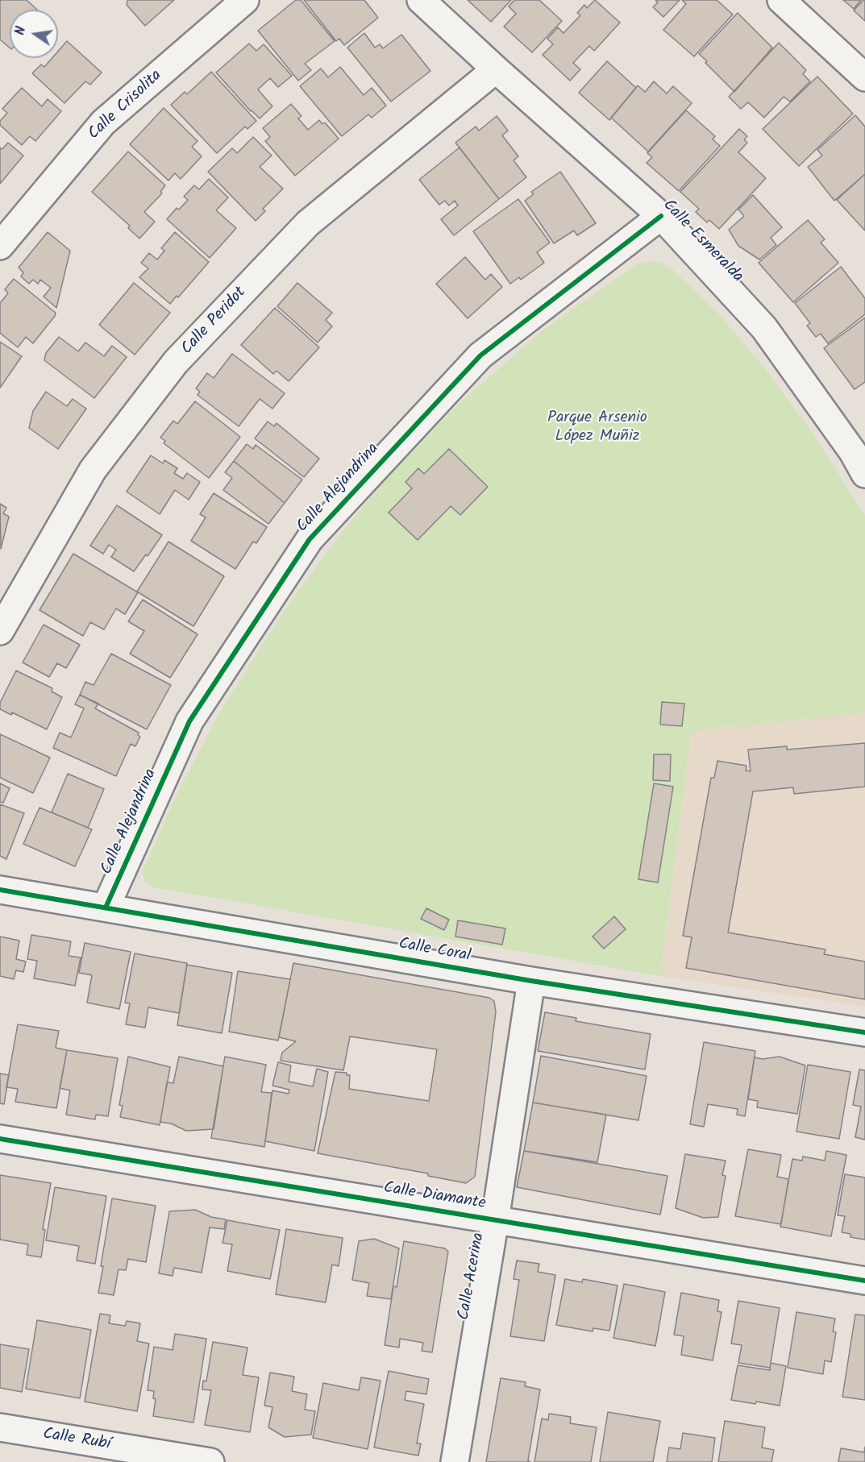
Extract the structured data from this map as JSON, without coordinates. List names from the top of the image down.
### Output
{
  "streets": {
    "street": [
      "Calle Crisolita",
      "Calle Esmeralda",
      "Calle Peridot",
      "Calle Alejandrina",
      "Calle Coral",
      "Calle Diamante",
      "Calle Acerina",
      "Calle Rubí"
    ]
  },
  "crossings": [
    ["Calle Esmeralda", "Calle Peridot"],
    ["Calle Esmeralda", "Calle Alejandrina"],
    ["Calle Alejandrina", "Calle Coral"],
    ["Calle Coral", "Calle Acerina"],
    ["Calle Diamante", "Calle Acerina"]
  ],
  "parks": ["Parque Arsenio López Muñiz"],
  "north": "left"
}
